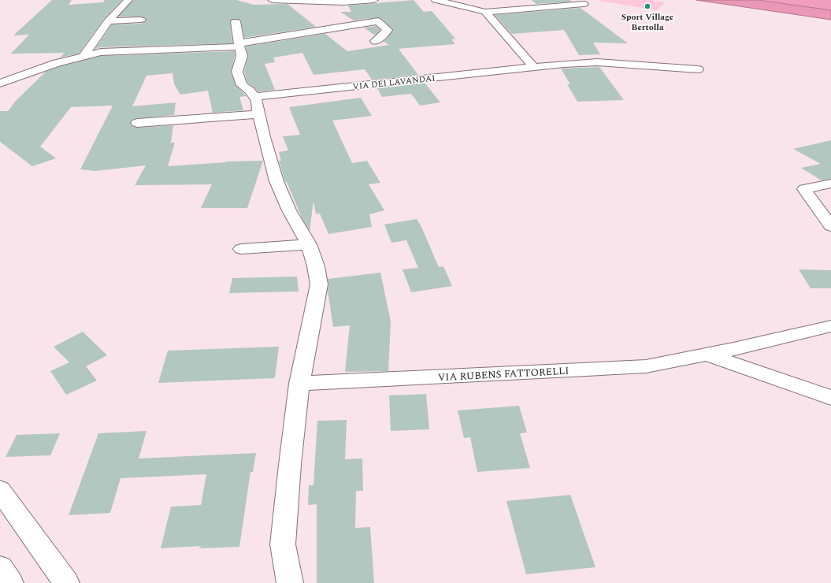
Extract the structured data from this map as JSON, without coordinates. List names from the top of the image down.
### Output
{
  "streets": {
    "street": ["VIA DEI LAVANDAI", "VIA RUBENS FATTORELLI"]
  },
  "places": ["Sport Village Bertolla"]
}
